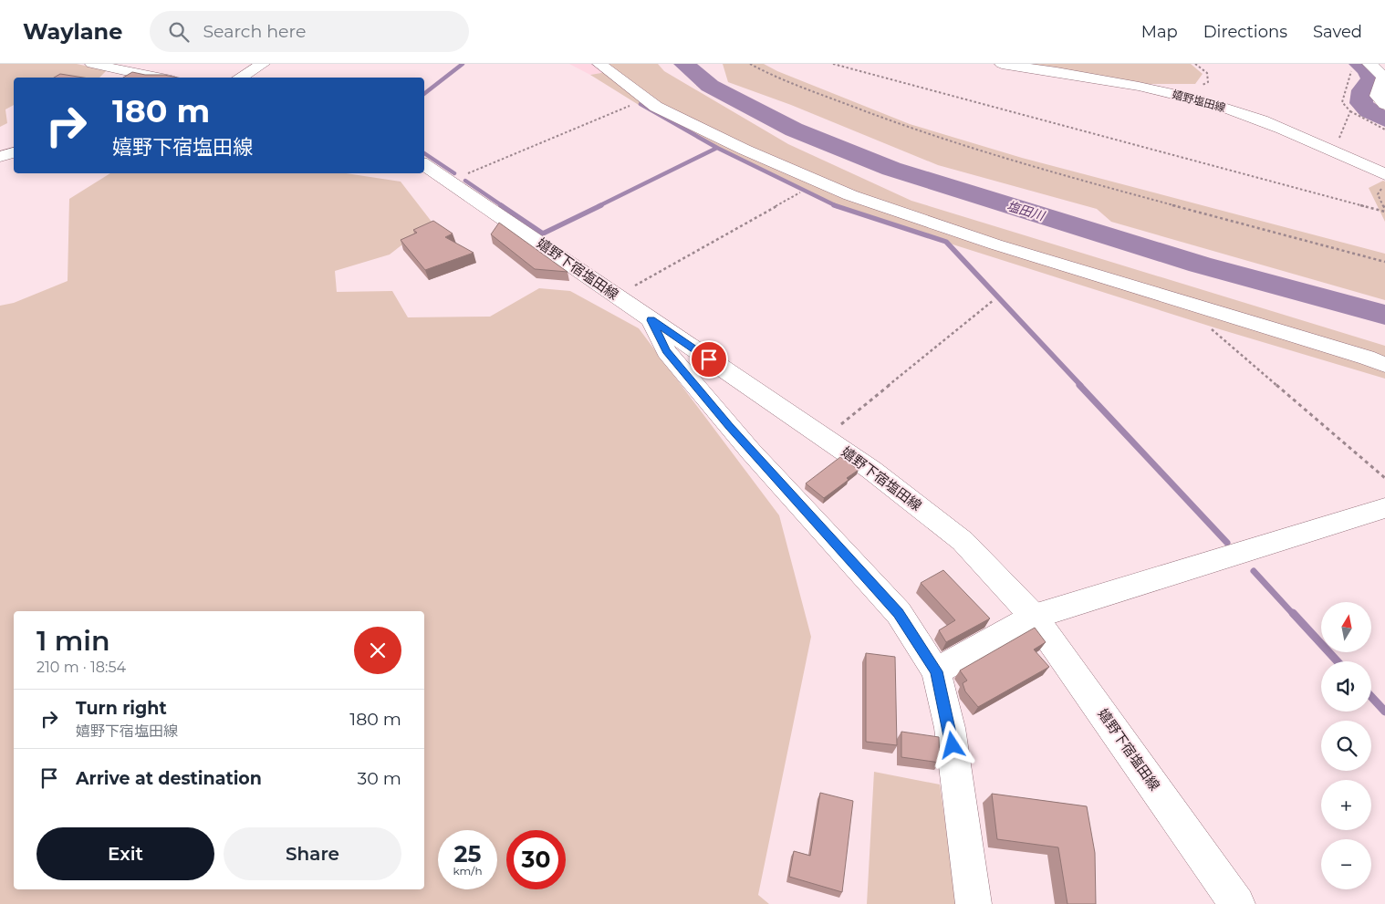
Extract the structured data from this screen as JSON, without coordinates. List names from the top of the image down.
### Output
{
  "streets": {
    "main road": ["嬉野塩田線", "嬉野下宿塩田線"]
  },
  "water": ["塩田川"],
  "north": "top",
  "page": {
    "header": "Waylane",
    "search": "Search here",
    "nav": ["Map", "Directions", "Saved"],
    "turn": ["180 m", "嬉野下宿塩田線"],
    "map_buttons": ["+", "−"],
    "heading": ["1 min", "210 m · 18:54"],
    "list": [
      {
        "name": "Turn right",
        "note": "嬉野下宿塩田線",
        "value": "180 m"
      },
      {
        "name": "Arrive at destination",
        "value": "30 m"
      }
    ],
    "buttons": ["Exit", "Share"],
    "speed": "25 km/h",
    "limit": "30"
  }
}
